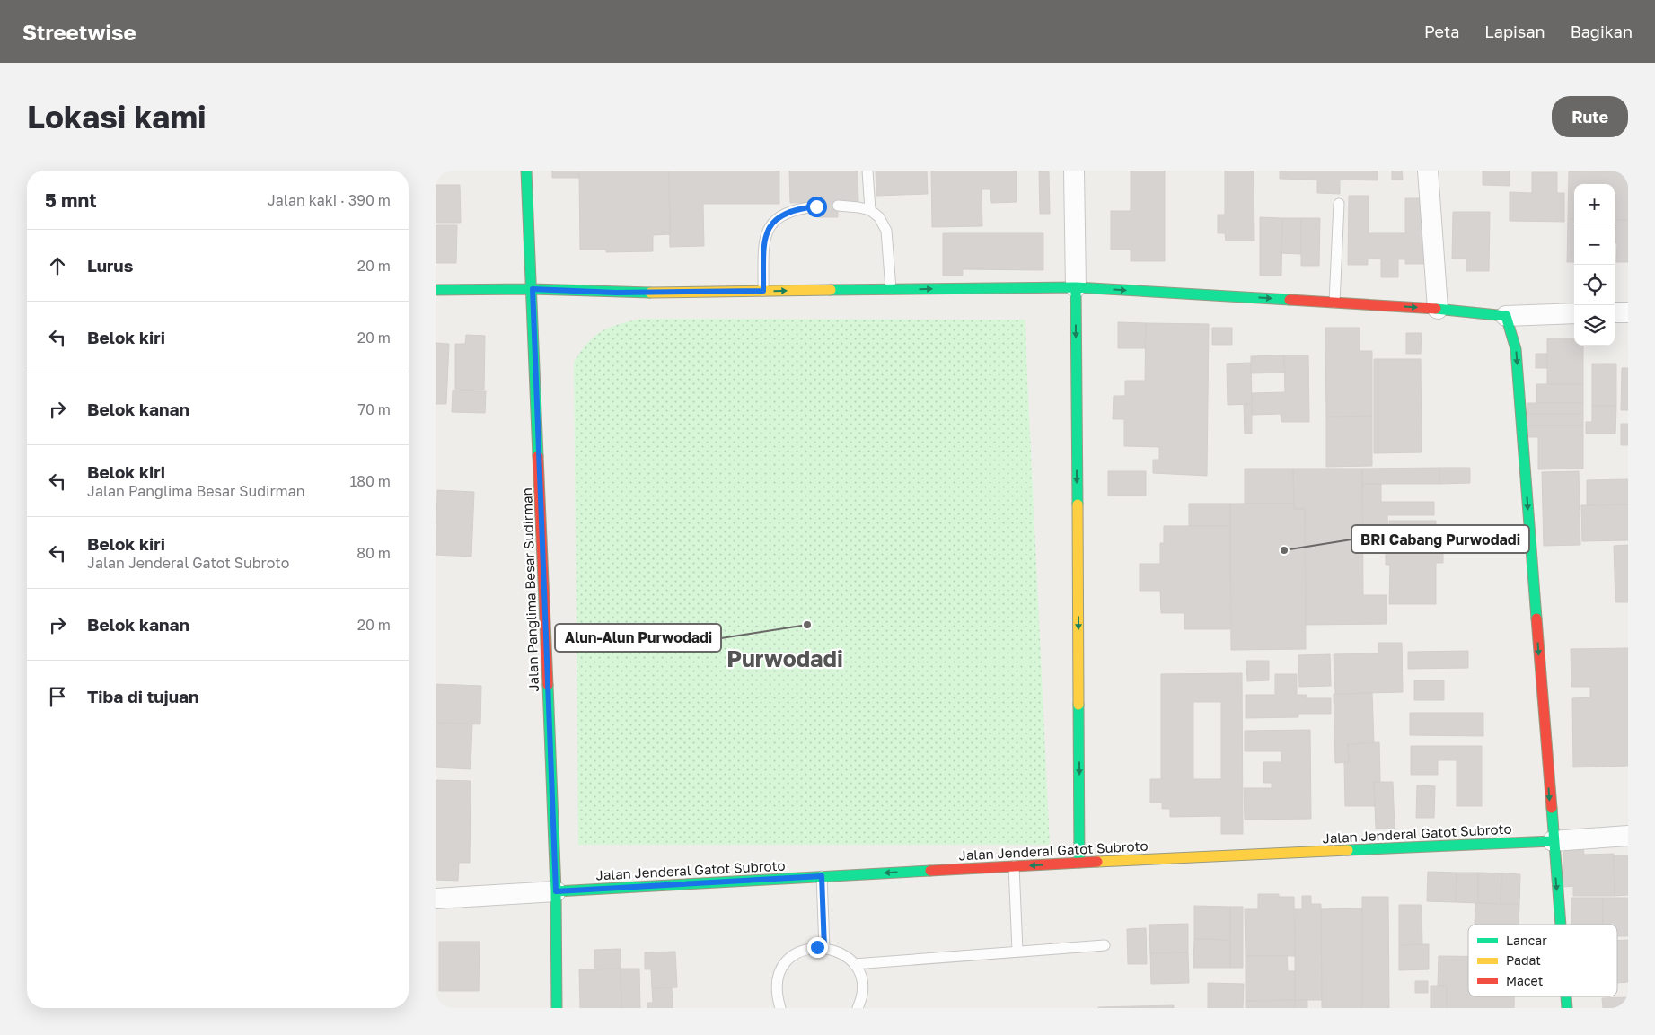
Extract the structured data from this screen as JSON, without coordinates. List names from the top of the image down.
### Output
{
  "streets": {
    "main road": ["Jalan Panglima Besar Sudirman", "Jalan Jenderal Gatot Subroto"]
  },
  "crossings": [
    ["Jalan Panglima Besar Sudirman", "Jalan Jenderal Gatot Subroto"]
  ],
  "districts": ["Purwodadi"],
  "places": ["BRI Cabang Purwodadi", "Alun-Alun Purwodadi"],
  "legend": ["Lancar", "Padat", "Macet"],
  "page": {
    "header": "Streetwise",
    "nav": ["Peta", "Lapisan", "Bagikan"],
    "buttons": "Rute",
    "title": "Lokasi kami",
    "heading": ["5 mnt", "Jalan kaki · 390 m"],
    "map_buttons": ["+", "−"],
    "list": [
      ["Lurus", "20 m"],
      ["Belok kiri", "20 m"],
      ["Belok kanan", "70 m"],
      ["Belok kiri", "Jalan Panglima Besar Sudirman", "180 m"],
      ["Belok kiri", "Jalan Jenderal Gatot Subroto", "80 m"],
      ["Belok kanan", "20 m"],
      "Tiba di tujuan"
    ]
  }
}
